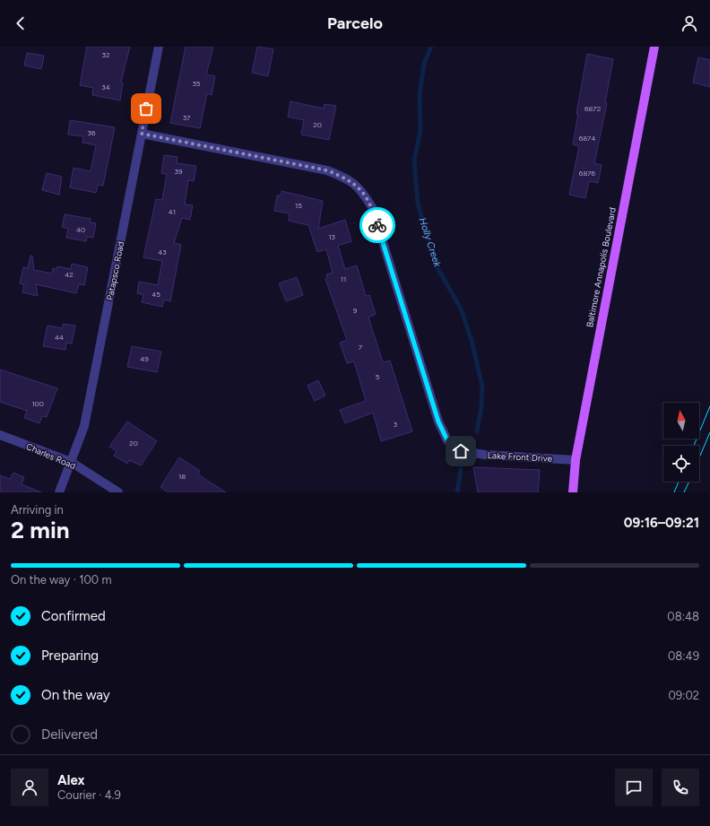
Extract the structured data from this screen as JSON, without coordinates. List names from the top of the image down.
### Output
{
  "streets": {
    "main road": ["Baltimore Annapolis Boulevard"],
    "street": ["Patapsco Road", "Charles Road", "Lake Front Drive"]
  },
  "crossings": [
    ["Baltimore Annapolis Boulevard", "Lake Front Drive"],
    ["Patapsco Road", "Charles Road"],
    ["Patapsco Road", "Lake Front Drive"]
  ],
  "water": ["Holly Creek"],
  "house_numbers": [
    "32",
    "35",
    "34",
    "6872",
    "37",
    "20",
    "36",
    "6874",
    "39",
    "6876",
    "15",
    "41",
    "40",
    "13",
    "43",
    "42",
    "11",
    "45",
    "9",
    "44",
    "7",
    "49",
    "5",
    "100",
    "3",
    "20",
    "18"
  ],
  "north": "top",
  "page": {
    "header": "Parcelo",
    "heading": ["2 min", "Arriving in", "09:16–09:21"],
    "panel": ["Alex", "Courier · 4.9"],
    "bar": "On the way · 100 m",
    "list": [
      ["Confirmed", "08:48"],
      ["Preparing", "08:49"],
      ["On the way", "09:02"],
      "Delivered"
    ]
  }
}
